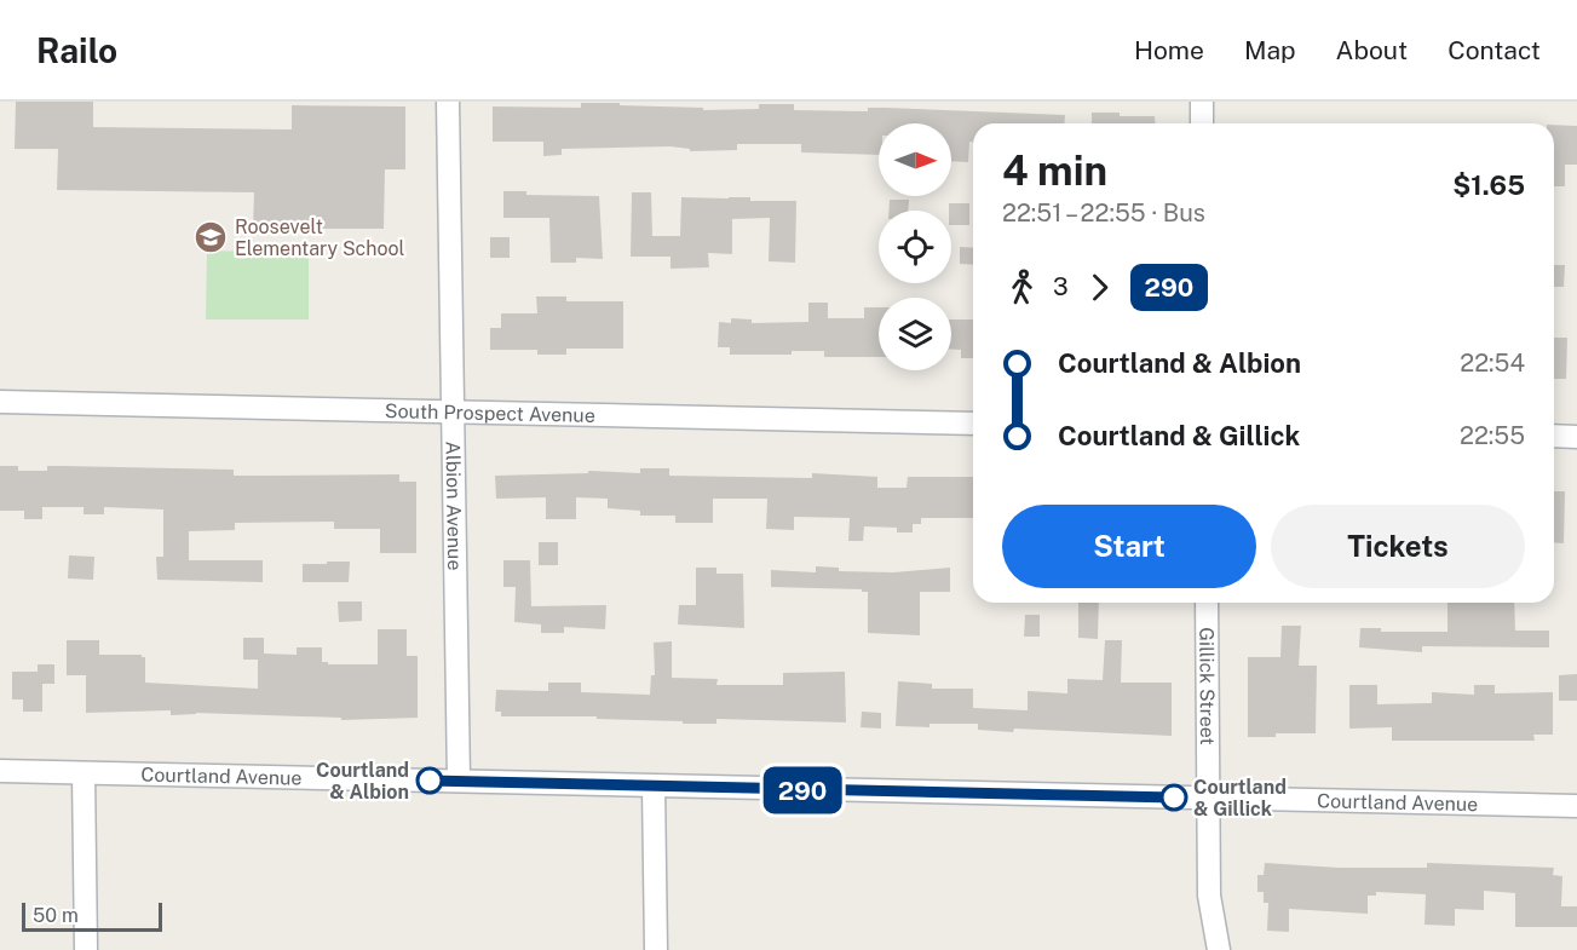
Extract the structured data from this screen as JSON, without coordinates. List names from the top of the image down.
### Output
{
  "streets": {
    "street": [
      "South Prospect Avenue",
      "Albion Avenue",
      "Gillick Street",
      "Courtland Avenue"
    ]
  },
  "crossings": [
    ["South Prospect Avenue", "Albion Avenue"],
    ["Albion Avenue", "Courtland Avenue"],
    ["Gillick Street", "Courtland Avenue"]
  ],
  "places": {
    "school or university": ["Roosevelt Elementary School"],
    "other": ["Courtland & Albion", "Courtland & Gillick"]
  },
  "lines": ["bus line 290"],
  "scale_bar": "50 m",
  "north": "right",
  "page": {
    "header": "Railo",
    "nav": [
      "Home",
      "Map",
      "About",
      "Contact"
    ],
    "on_map": "290",
    "heading": ["4 min", "22:51 – 22:55 · Bus", "$1.65"],
    "legs": ["3", "290"],
    "list": [
      {
        "name": "Courtland & Albion",
        "value": "22:54"
      },
      {
        "name": "Courtland & Gillick",
        "value": "22:55"
      }
    ],
    "buttons": ["Start", "Tickets"],
    "scale": "50 m"
  }
}
